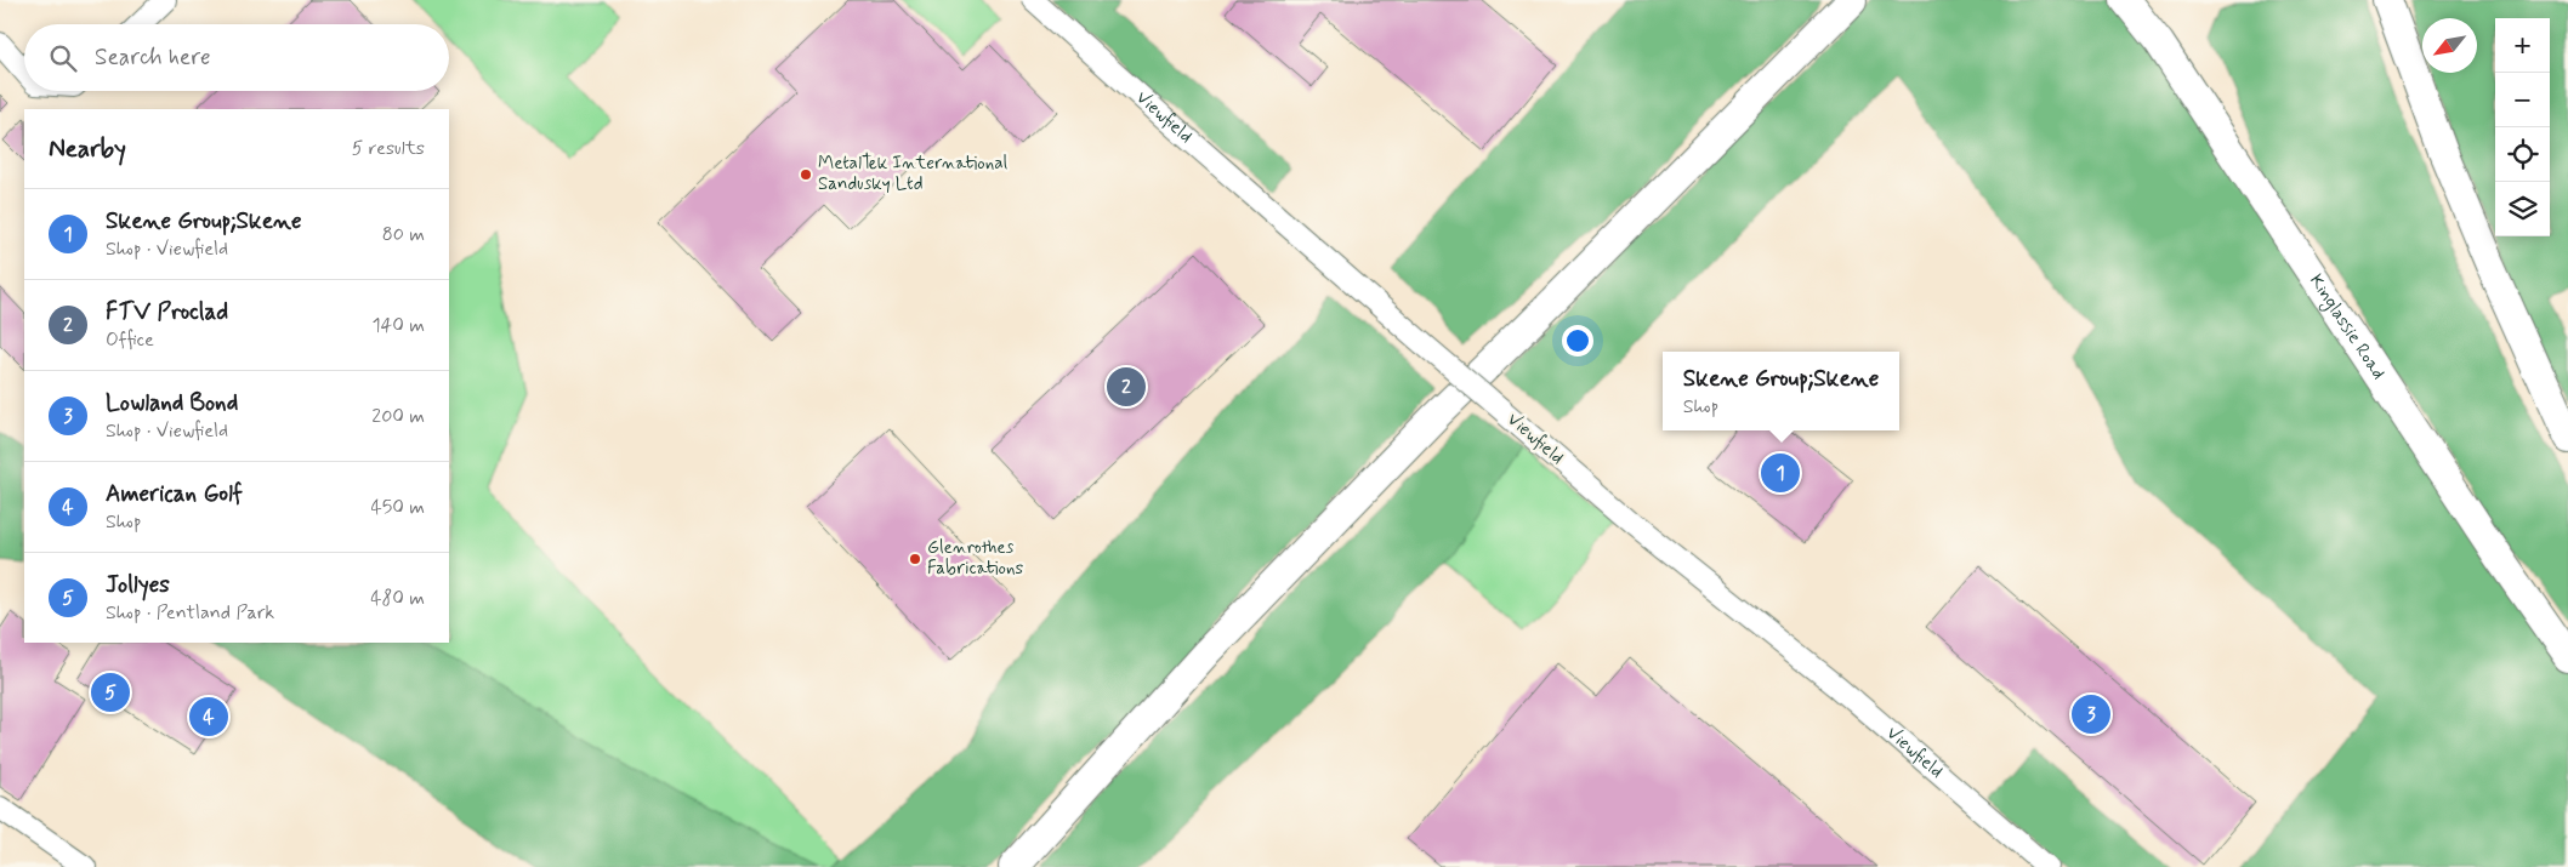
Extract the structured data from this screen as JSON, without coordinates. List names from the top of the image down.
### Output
{
  "streets": {
    "main road": ["Kinglassie Road"],
    "street": ["Viewfield"]
  },
  "places": ["MetalTek International Sandusky Ltd", "Glenrothes Fabrications"],
  "north": "bottom left",
  "page": {
    "map_buttons": ["+", "−"],
    "search": "Search here",
    "heading": ["Nearby", "5 results"],
    "list": [
      {
        "mark": "1",
        "name": "Skene Group;Skene",
        "note": "Shop · Viewfield",
        "value": "80 m"
      },
      {
        "mark": "2",
        "name": "FTV Proclad",
        "note": "Office",
        "value": "140 m"
      },
      {
        "mark": "3",
        "name": "Lowland Bond",
        "note": "Shop · Viewfield",
        "value": "200 m"
      },
      {
        "mark": "4",
        "name": "American Golf",
        "note": "Shop",
        "value": "450 m"
      },
      {
        "mark": "5",
        "name": "Jollyes",
        "note": "Shop · Pentland Park",
        "value": "480 m"
      }
    ],
    "popup": ["Skene Group;Skene", "Shop"],
    "pins": [
      "2",
      "1",
      "5",
      "3",
      "4"
    ]
  }
}
